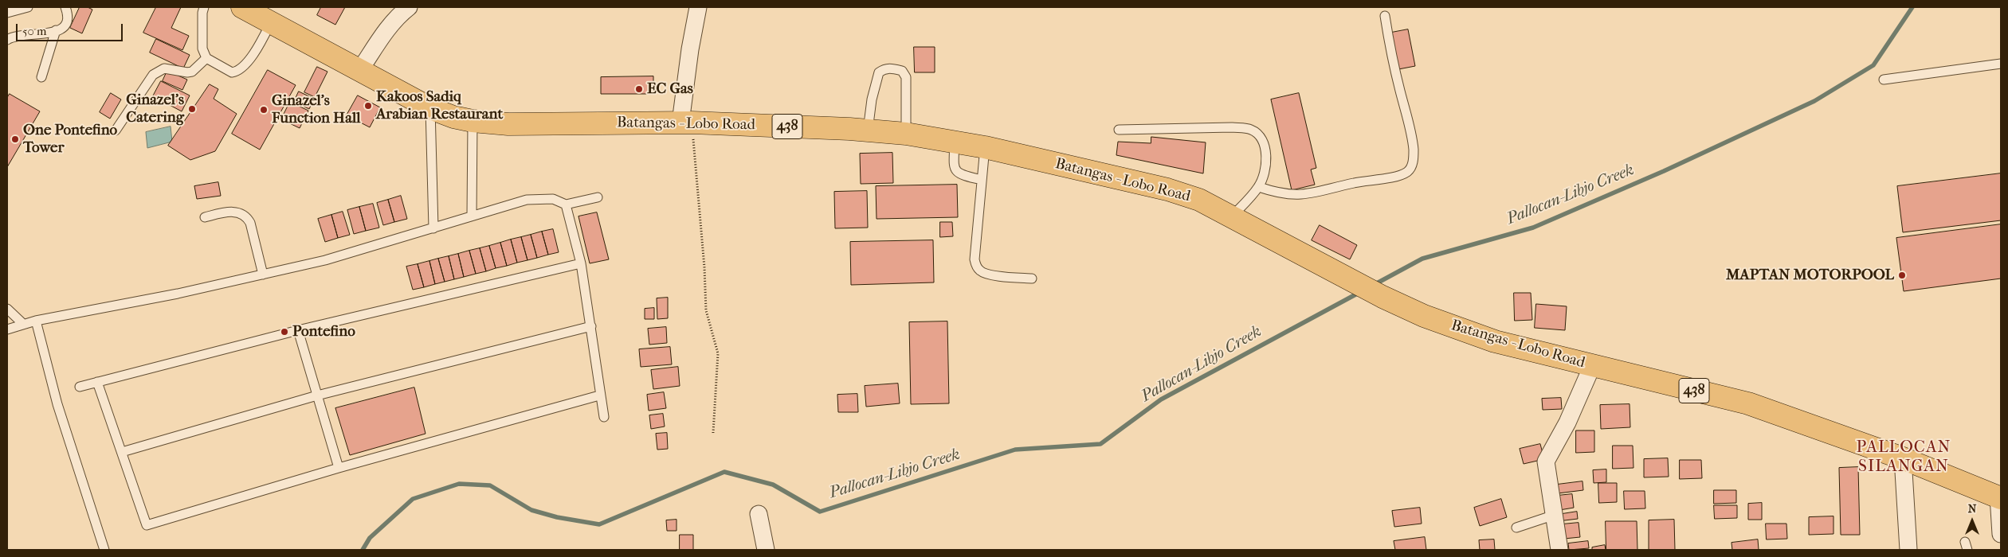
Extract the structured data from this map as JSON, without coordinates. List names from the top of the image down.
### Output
{
  "streets": {
    "main road": ["Batangas - Lobo Road", "438"]
  },
  "districts": ["PALLOCAN SILANGAN"],
  "water": ["Pallocan-Libjo Creek"],
  "places": [
    "EC Gas",
    "Kakoos Sadiq Arabian Restaurant",
    "Ginazel's Catering",
    "Ginazel's Function Hall",
    "One Pontefino Tower",
    "MAPTAN MOTORPOOL",
    "Pontefino"
  ],
  "scale_bar": "50 m",
  "north": "top"
}
